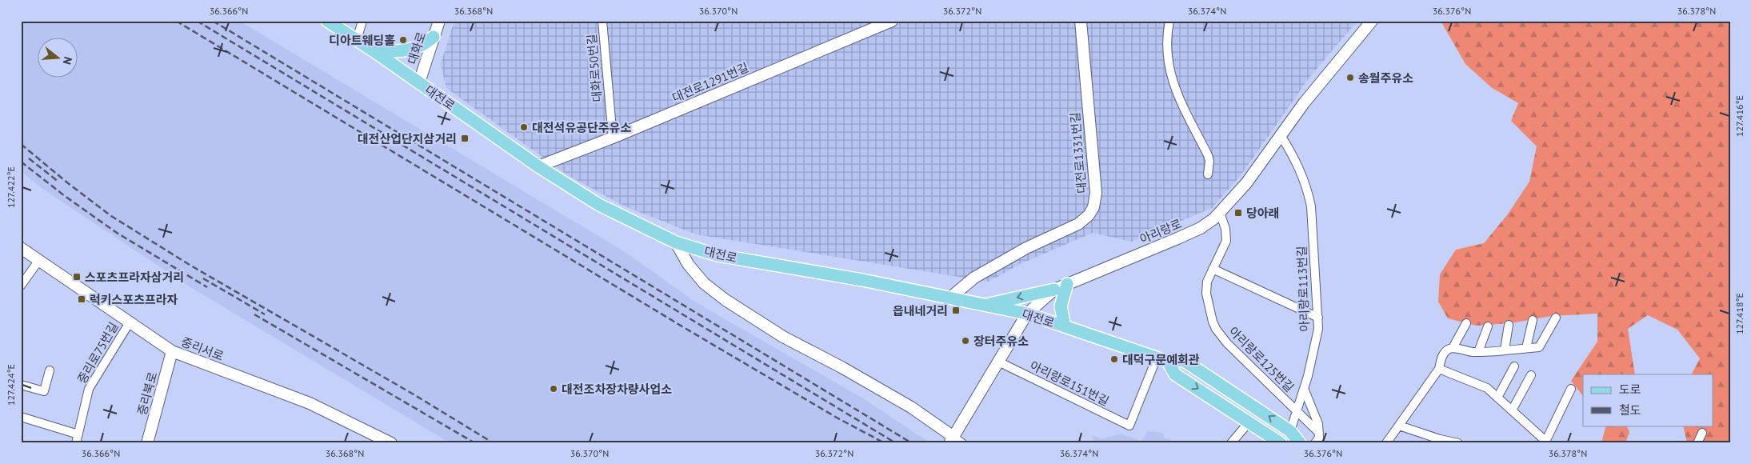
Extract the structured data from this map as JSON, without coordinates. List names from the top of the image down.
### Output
{
  "streets": {
    "main road": [
      "대화로",
      "대전로1291번길",
      "대전로",
      "대전로1331번길",
      "아리랑로",
      "중리서로",
      "중리북로"
    ],
    "street": [
      "대화로50번길",
      "아리랑로113번길",
      "중리로75번길",
      "아리랑로125번길",
      "아리랑로151번길"
    ]
  },
  "crossings": [
    ["대화로", "대전로"],
    ["대화로50번길", "대전로1291번길"],
    ["대전로1291번길", "대전로"],
    ["대전로", "대전로1331번길"],
    ["대전로", "아리랑로"],
    ["대전로", "아리랑로113번길"],
    ["대전로", "아리랑로151번길"],
    ["아리랑로", "아리랑로113번길"],
    ["아리랑로", "아리랑로125번길"],
    ["아리랑로", "아리랑로151번길"],
    ["아리랑로113번길", "아리랑로125번길"],
    ["중리서로", "중리로75번길"],
    ["중리서로", "중리북로"]
  ],
  "places": {
    "other": [
      "디아트웨딩홀",
      "송월주유소",
      "대전석유공단주유소",
      "장터주유소",
      "대덕구문예회관",
      "대전조차장차량사업소"
    ],
    "transit": [
      "대전산업단지삼거리",
      "당아래",
      "스포츠프라자삼거리",
      "럭키스포츠프라자",
      "읍내네거리"
    ]
  },
  "legend": ["도로", "철도"],
  "north": "right",
  "coordinates": [
    "36.366°N",
    "36.368°N",
    "36.370°N",
    "36.372°N",
    "36.374°N",
    "36.376°N",
    "36.378°N",
    "127.416°E",
    "127.422°E",
    "127.418°E",
    "127.424°E"
  ]
}
